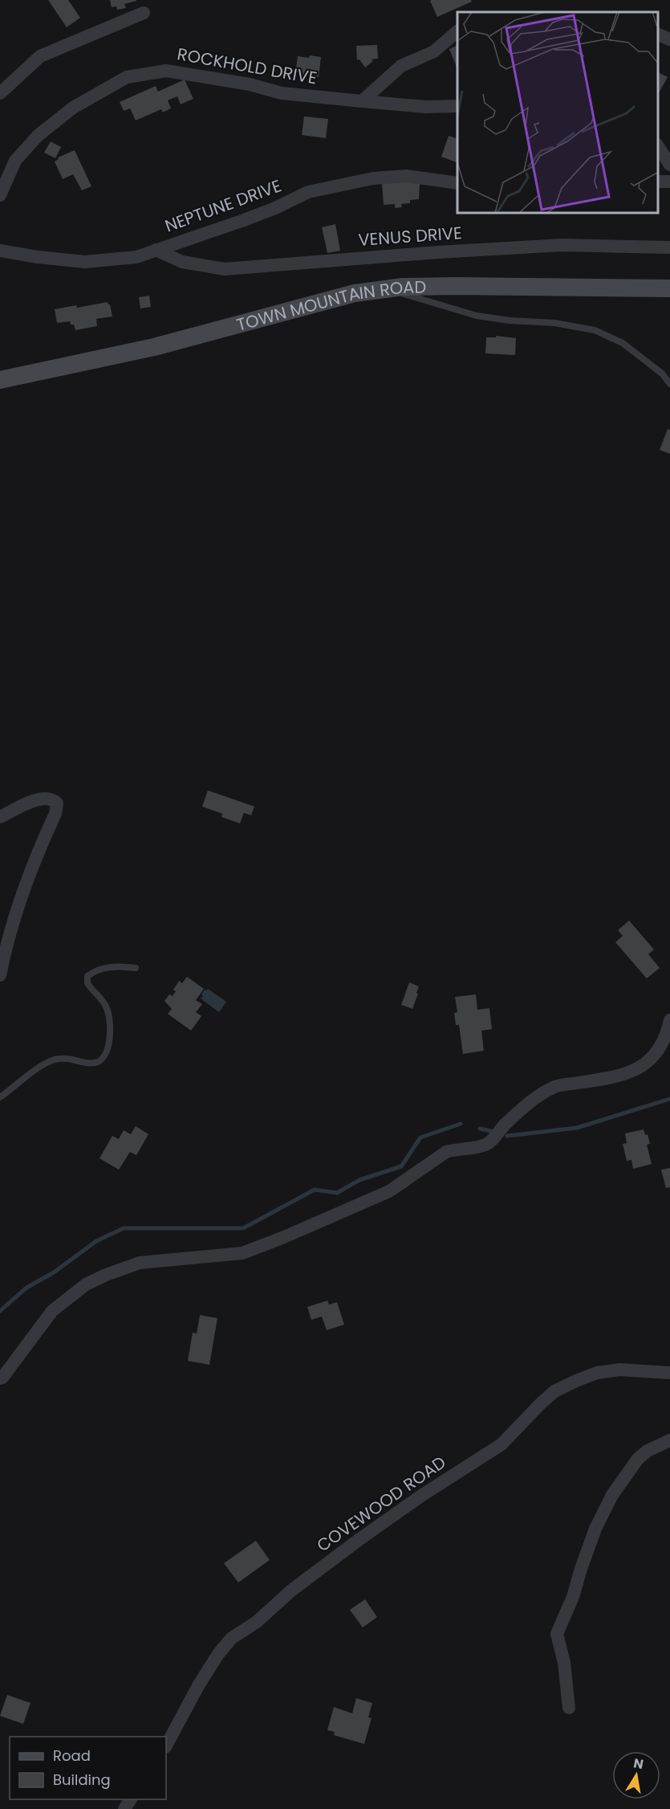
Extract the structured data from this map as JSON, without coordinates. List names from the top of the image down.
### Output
{
  "streets": {
    "main road": ["TOWN MOUNTAIN ROAD"],
    "street": [
      "ROCKHOLD DRIVE",
      "NEPTUNE DRIVE",
      "VENUS DRIVE",
      "COVEWOOD ROAD"
    ]
  },
  "crossings": [
    ["NEPTUNE DRIVE", "VENUS DRIVE"]
  ],
  "legend": ["Road", "Building"],
  "north": "top"
}
